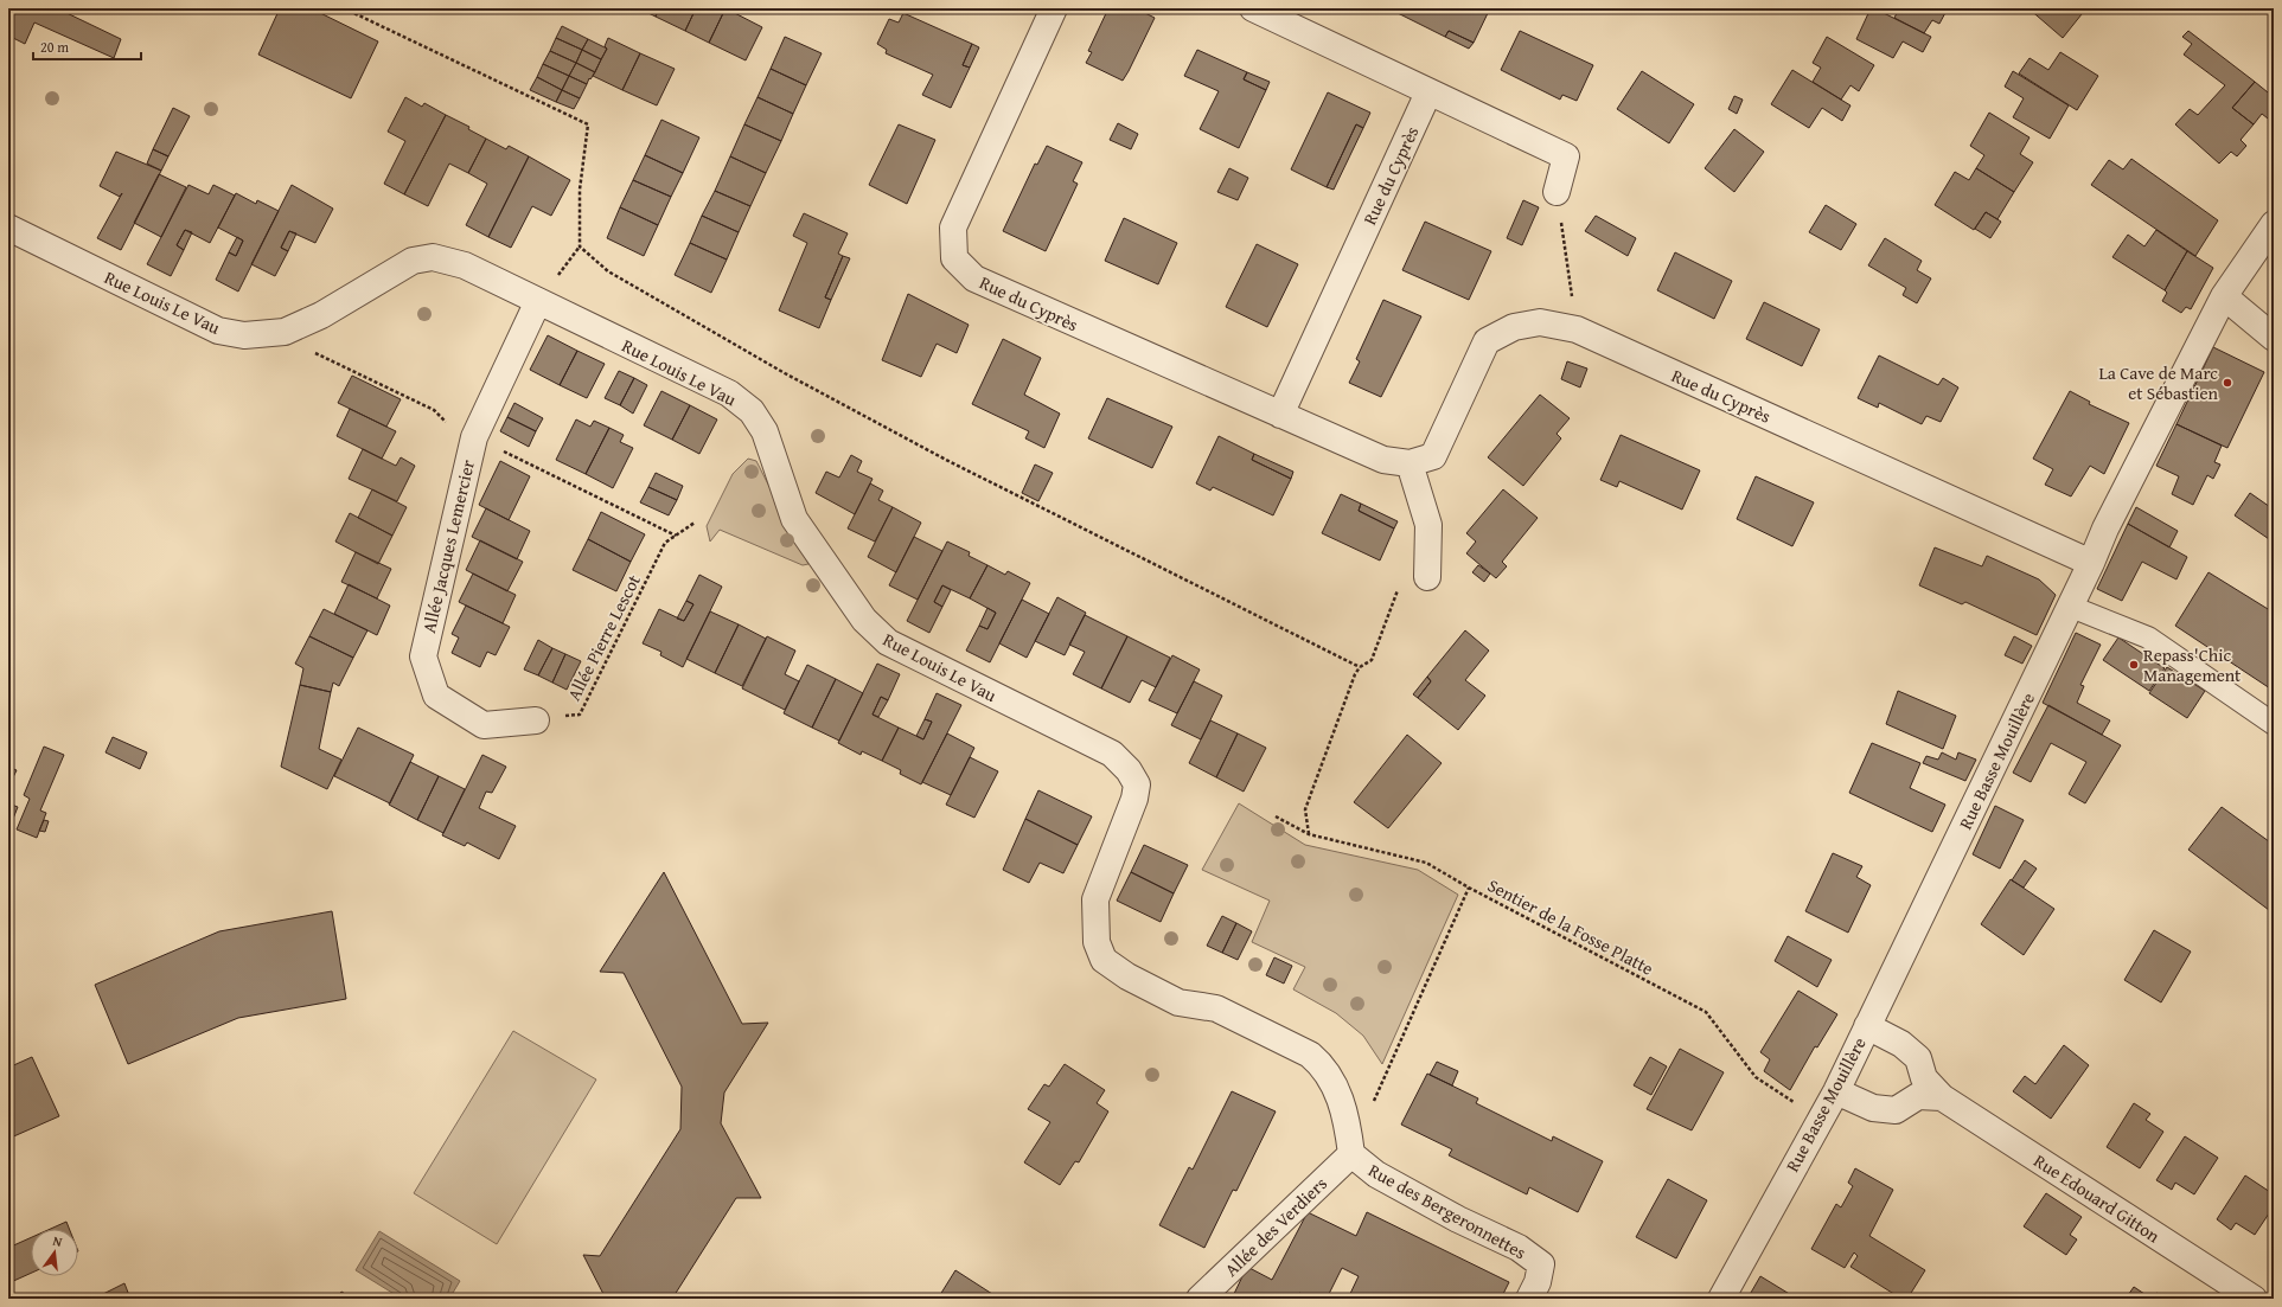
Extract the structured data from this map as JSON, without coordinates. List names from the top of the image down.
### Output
{
  "streets": {
    "street": [
      "Rue du Cyprès",
      "Rue Louis Le Vau",
      "Allée Jacques Lemercier",
      "Rue Basse Mouillère",
      "Rue Edouard Gitton",
      "Rue des Bergeronnettes",
      "Allée des Verdiers"
    ],
    "path": ["Allée Pierre Lescot", "Sentier de la Fosse Platte"]
  },
  "crossings": [
    ["Rue du Cyprès", "Rue Basse Mouillère"],
    ["Rue Louis Le Vau", "Allée Jacques Lemercier"],
    ["Rue Louis Le Vau", "Rue des Bergeronnettes"],
    ["Allée Jacques Lemercier", "Allée Pierre Lescot"],
    ["Rue Basse Mouillère", "Sentier de la Fosse Platte"],
    ["Rue Basse Mouillère", "Rue Edouard Gitton"],
    ["Rue des Bergeronnettes", "Allée des Verdiers"]
  ],
  "places": ["La Cave de Marc et Sébastien", "Repass'Chic Management"],
  "scale_bar": "20 m",
  "north": "top"
}
